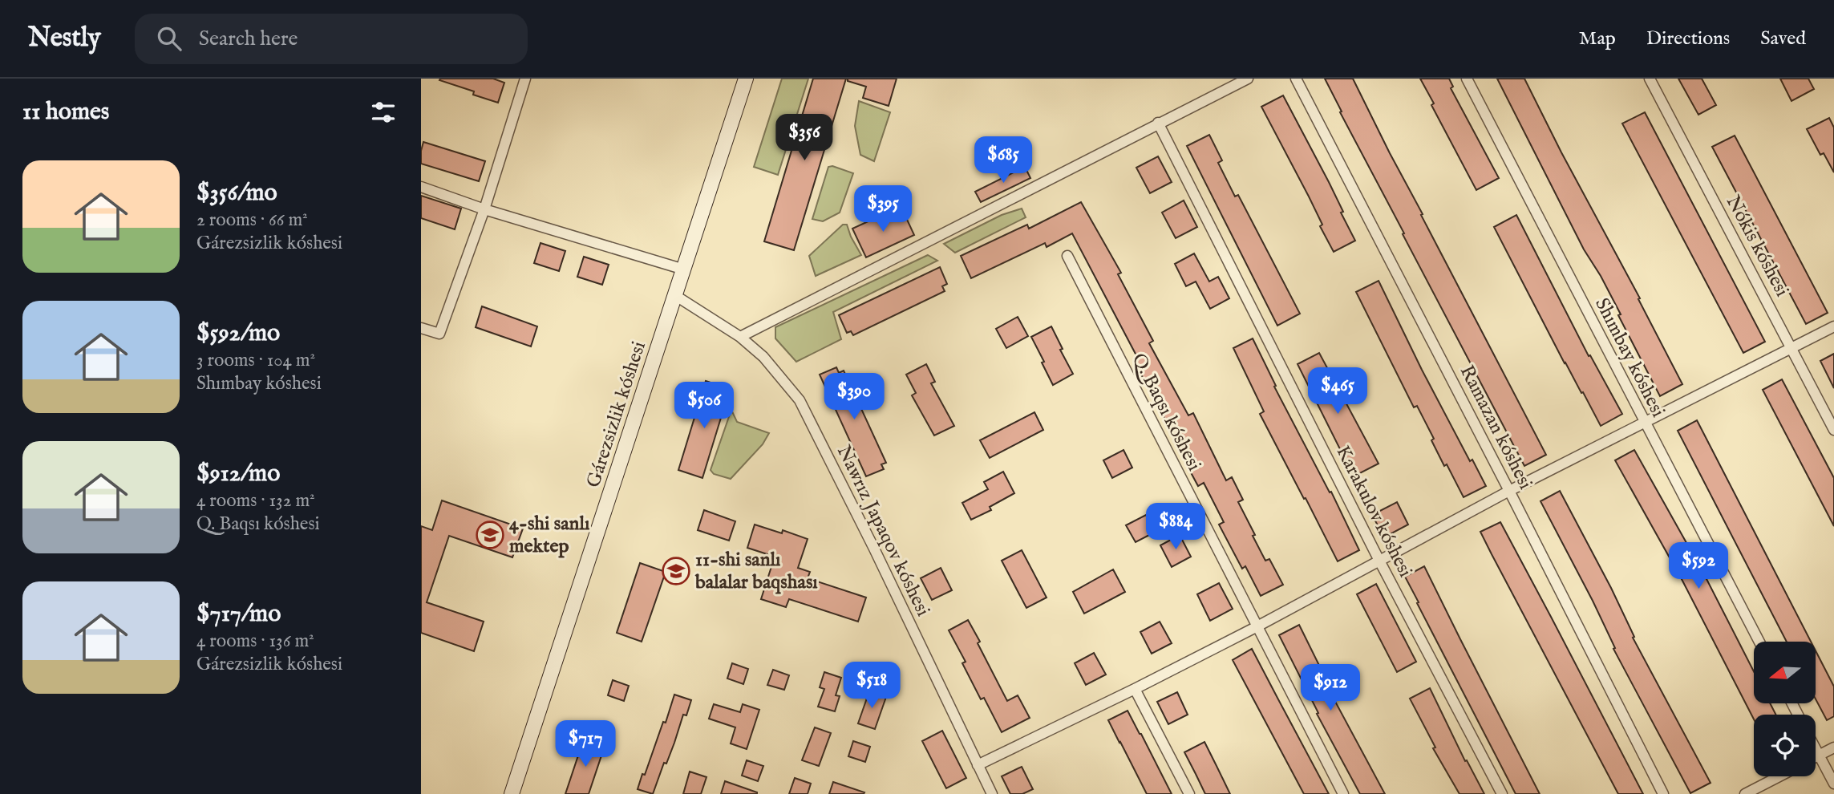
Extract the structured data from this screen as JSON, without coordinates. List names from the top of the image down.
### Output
{
  "streets": {
    "street": [
      "Nókis kóshesi",
      "Shımbay kóshesi",
      "Q. Baqsı kóshesi",
      "Gárezsizlik kóshesi",
      "Ramazan kóshesi",
      "Karakulov kóshesi",
      "Nawrız Japaqov kóshesi"
    ]
  },
  "crossings": [
    ["Gárezsizlik kóshesi", "Nawrız Japaqov kóshesi"]
  ],
  "places": {
    "school or university": ["4-shi sanlı mektep", "11-shi sanlı balalar baqshası"]
  },
  "north": "left",
  "page": {
    "header": "Nestly",
    "search": "Search here",
    "nav": ["Map", "Directions", "Saved"],
    "heading": "11 homes",
    "price": [
      "$356",
      "$685",
      "$395",
      "$465",
      "$390",
      "$506",
      "$884",
      "$592",
      "$518",
      "$912",
      "$717"
    ],
    "list": [
      {
        "name": "$356/mo",
        "note": "2 rooms · 66 m² · Gárezsizlik kóshesi"
      },
      {
        "name": "$592/mo",
        "note": "3 rooms · 104 m² · Shımbay kóshesi"
      },
      {
        "name": "$912/mo",
        "note": "4 rooms · 132 m² · Q. Baqsı kóshesi"
      },
      {
        "name": "$717/mo",
        "note": "4 rooms · 136 m² · Gárezsizlik kóshesi"
      }
    ]
  }
}
